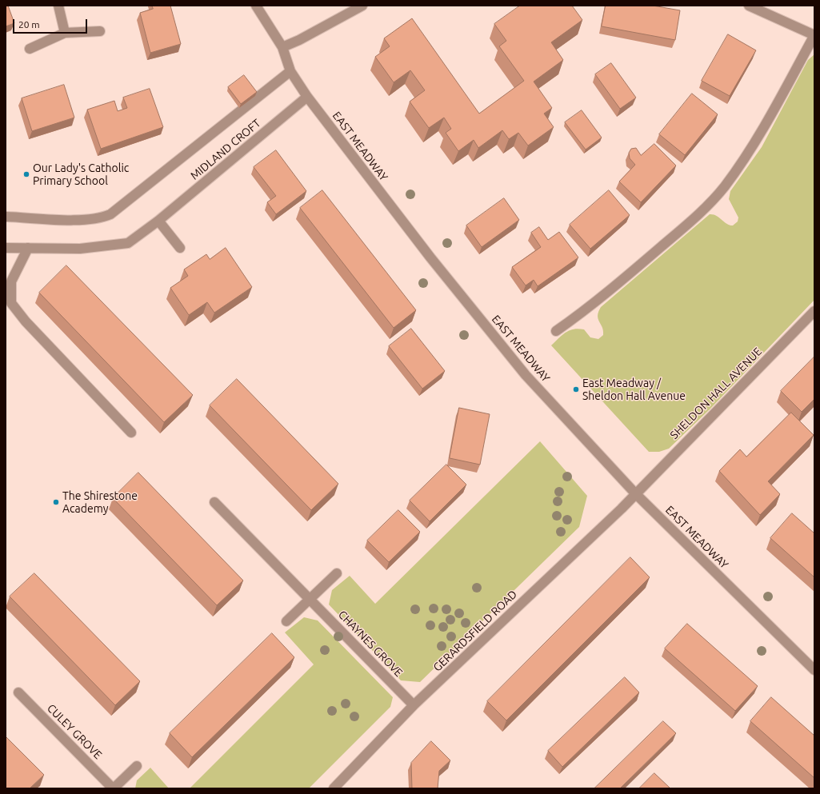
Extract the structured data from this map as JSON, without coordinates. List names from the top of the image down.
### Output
{
  "streets": {
    "street": [
      "EAST MEADWAY",
      "MIDLAND CROFT",
      "SHELDON HALL AVENUE",
      "GERARDSFIELD ROAD",
      "CHAYNES GROVE",
      "CULEY GROVE"
    ]
  },
  "crossings": [
    ["EAST MEADWAY", "MIDLAND CROFT"],
    ["EAST MEADWAY", "SHELDON HALL AVENUE"],
    ["EAST MEADWAY", "GERARDSFIELD ROAD"],
    ["SHELDON HALL AVENUE", "GERARDSFIELD ROAD"],
    ["GERARDSFIELD ROAD", "CHAYNES GROVE"]
  ],
  "places": ["Our Lady's Catholic Primary School", "East Meadway / Sheldon Hall Avenue", "The Shirestone Academy"],
  "scale_bar": "20 m"
}
